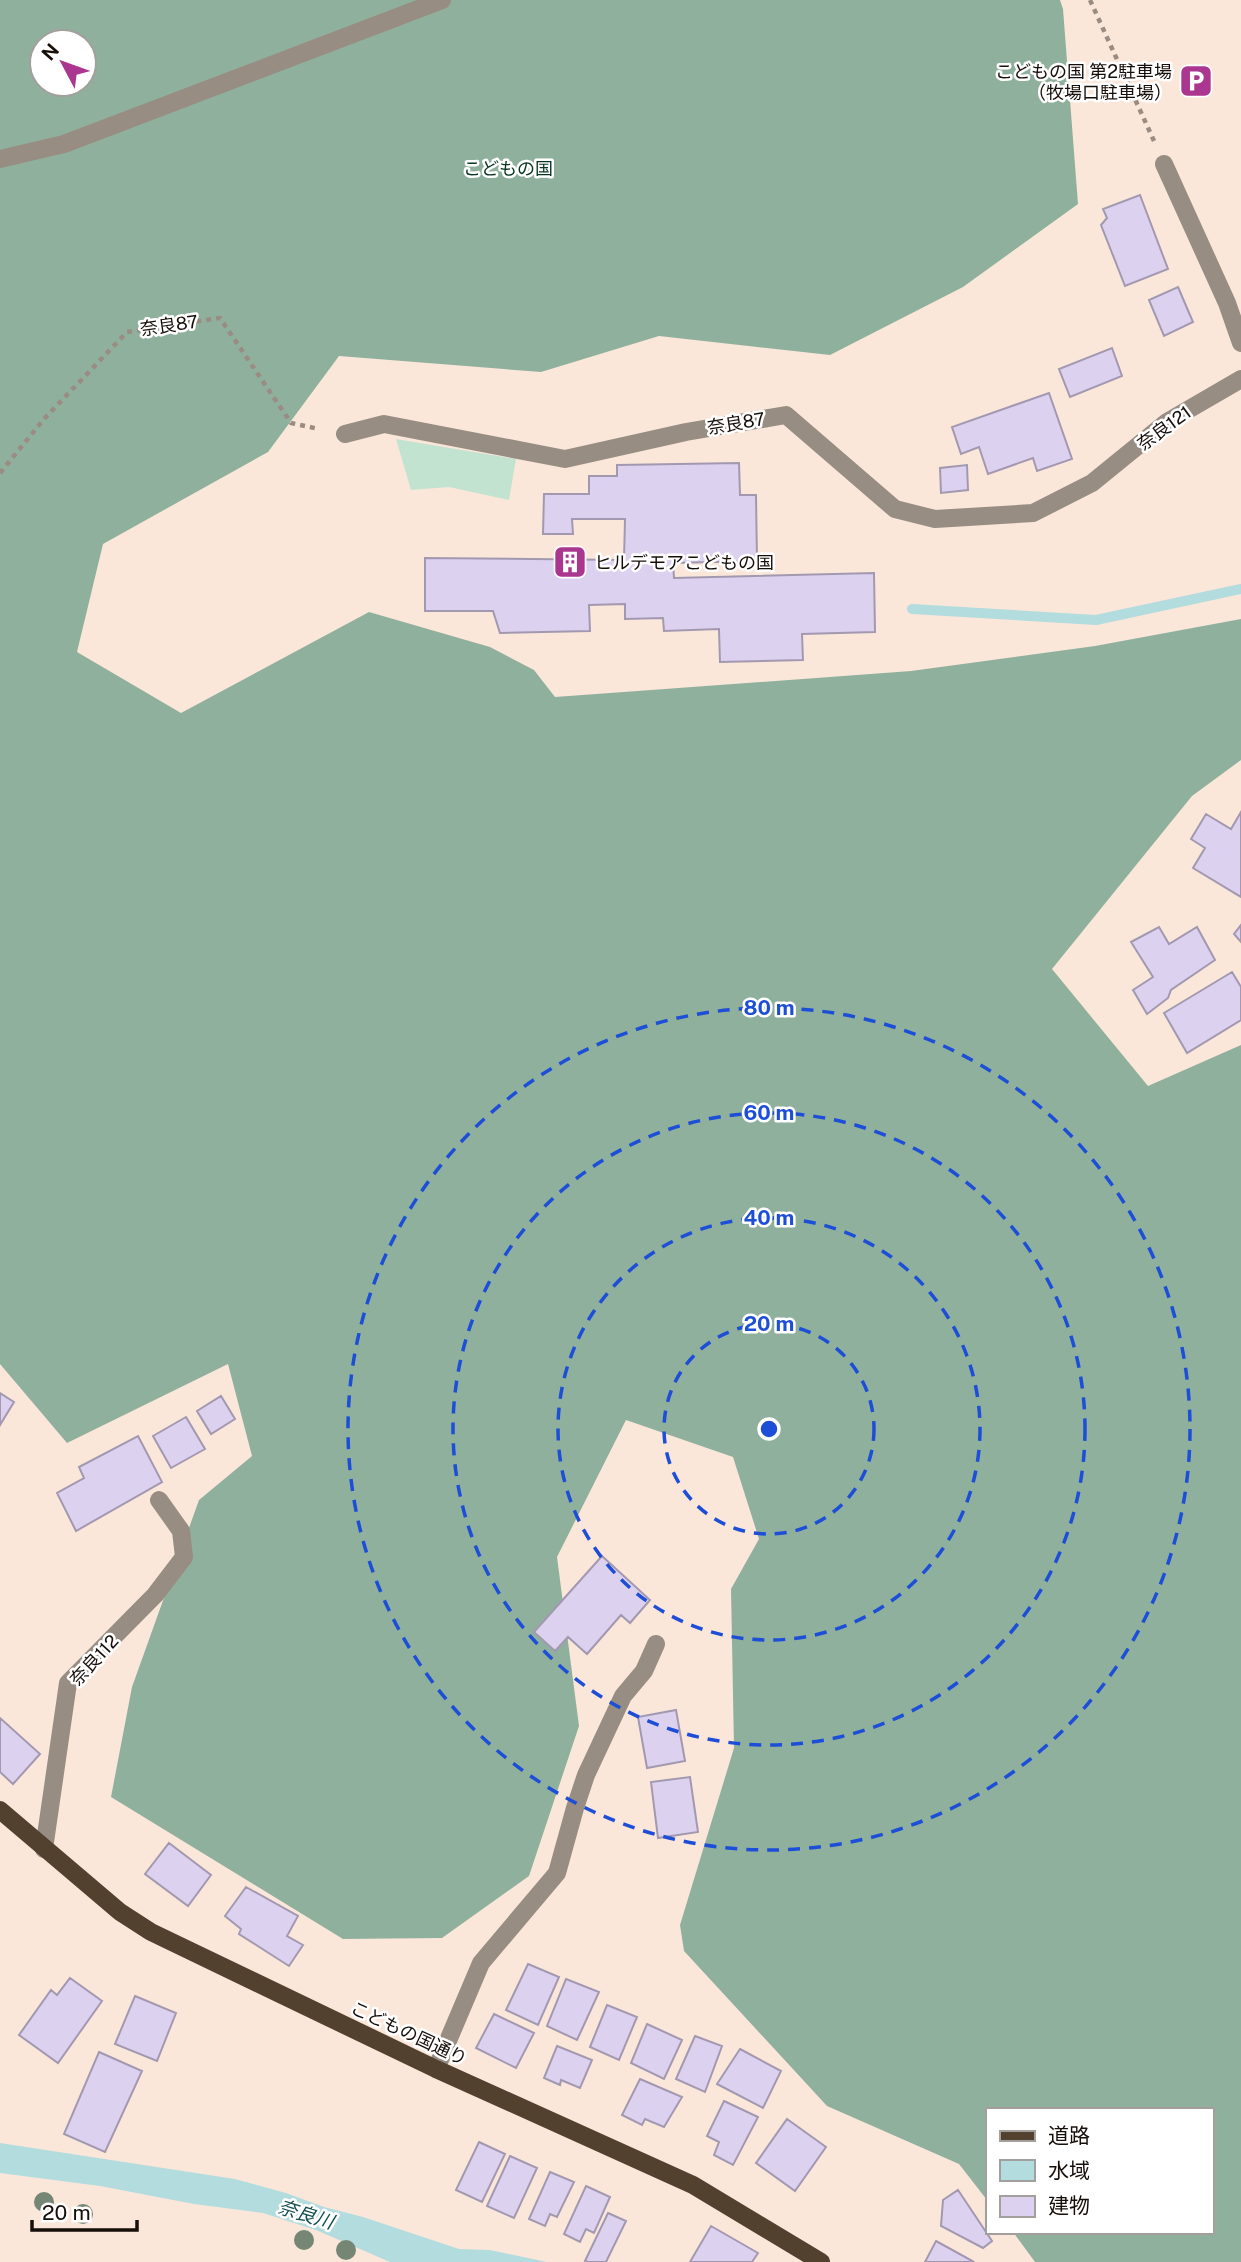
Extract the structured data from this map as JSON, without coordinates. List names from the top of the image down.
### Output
{
  "streets": {
    "main road": ["こどもの国通り"],
    "street": ["奈良87", "奈良121", "奈良112"]
  },
  "crossings": [
    ["奈良87", "奈良121"],
    ["奈良112", "こどもの国通り"]
  ],
  "water": ["奈良川"],
  "parks": ["こどもの国"],
  "places": {
    "parking": ["こどもの国 第2駐車場 （牧場口駐車場）"],
    "building": ["ヒルデモアこどもの国"]
  },
  "legend": ["道路", "水域", "建物"],
  "scale_bar": "20 m",
  "north": "top left",
  "rings": [
    "80 m",
    "60 m",
    "40 m",
    "20 m"
  ]
}
